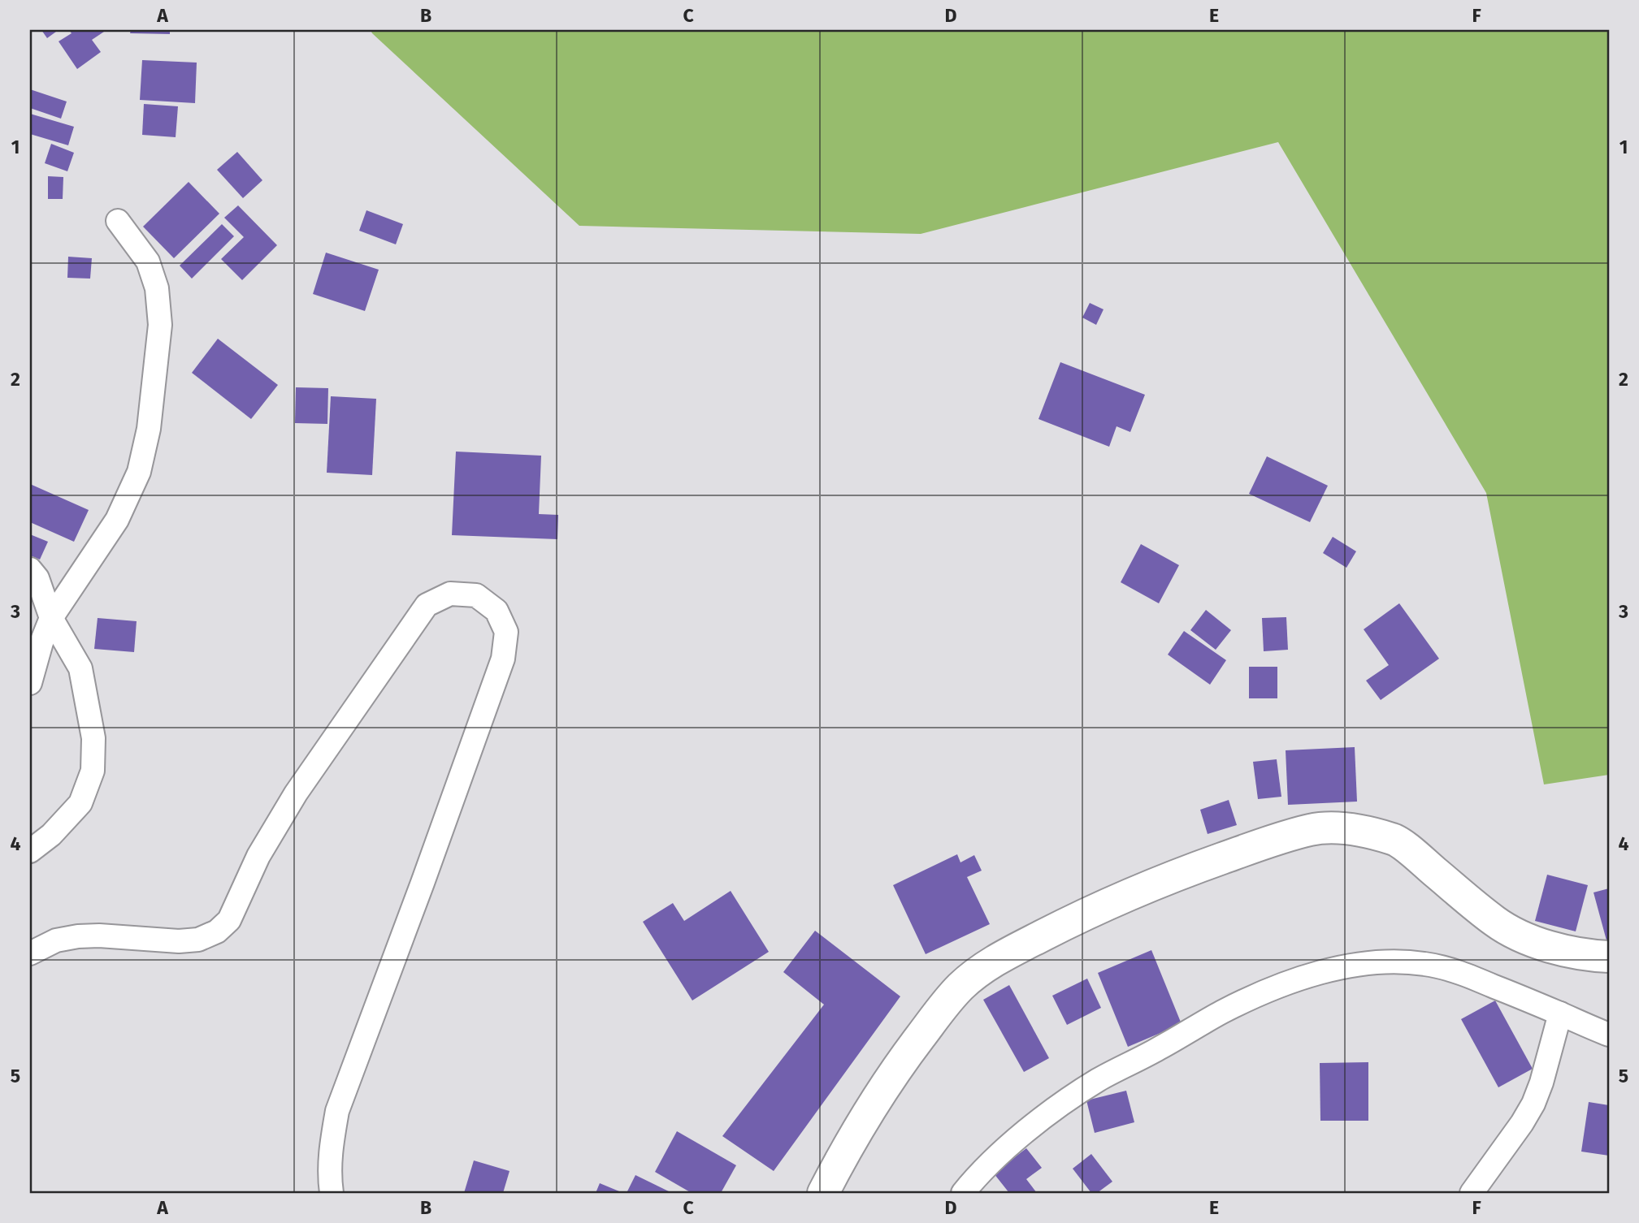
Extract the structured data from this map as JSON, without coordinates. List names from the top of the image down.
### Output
{
  "grid": {
    "columns": [
      "A",
      "B",
      "C",
      "D",
      "E",
      "F"
    ],
    "rows": [
      "1",
      "2",
      "3",
      "4",
      "5"
    ]
  }
}
